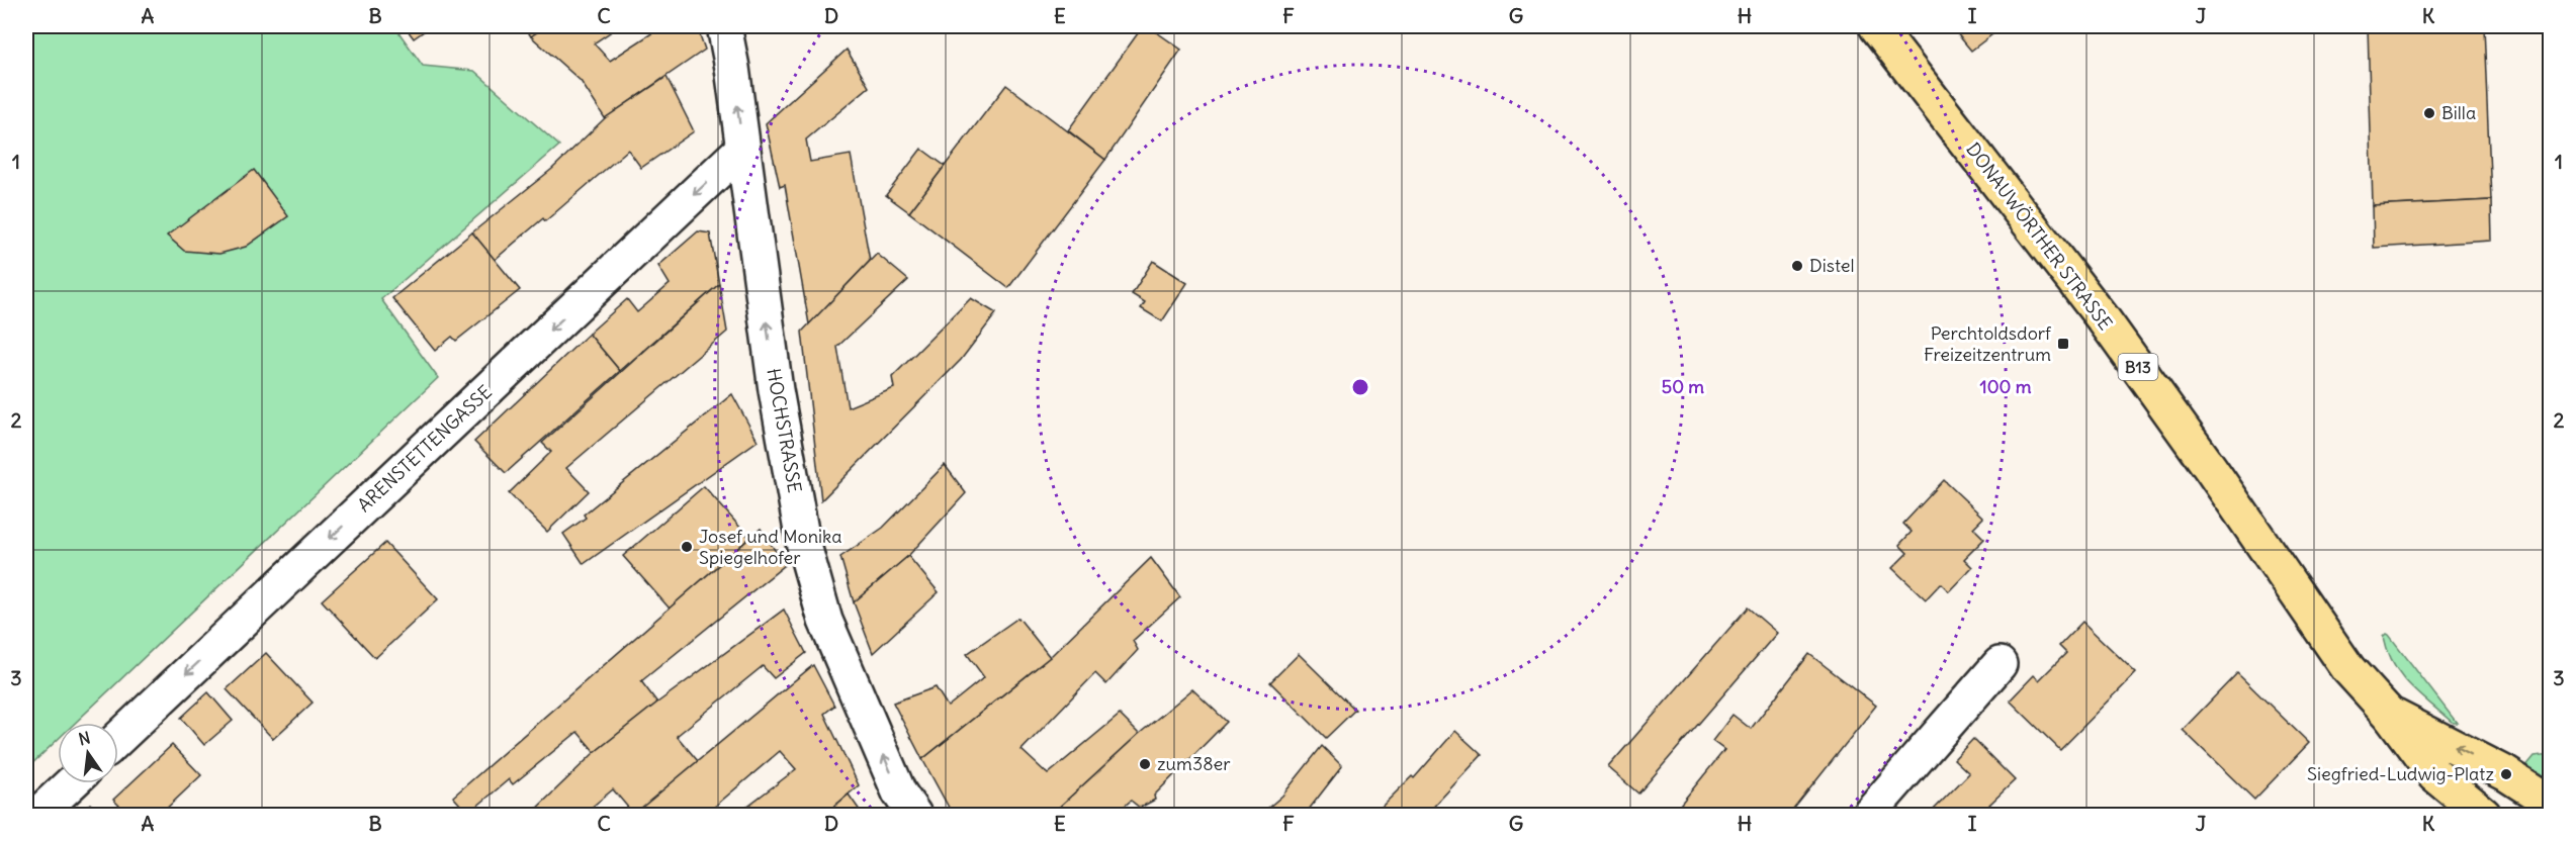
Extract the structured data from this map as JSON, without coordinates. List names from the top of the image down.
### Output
{
  "streets": {
    "main road": ["DONAUWÖRTHER STRASSE", "B13"],
    "street": ["HOCHSTRASSE", "ARENSTETTENGASSE"]
  },
  "crossings": [
    ["HOCHSTRASSE", "ARENSTETTENGASSE"]
  ],
  "one_way": ["HOCHSTRASSE", "ARENSTETTENGASSE"],
  "places": {
    "other": [
      "Billa",
      "Distel",
      "Josef und Monika Spiegelhofer",
      "zum38er",
      "Siegfried-Ludwig-Platz"
    ],
    "transit": ["Perchtoldsdorf Freizeitzentrum"]
  },
  "north": "top",
  "grid": {
    "columns": [
      "A",
      "B",
      "C",
      "D",
      "E",
      "F",
      "G",
      "H",
      "I",
      "J",
      "K"
    ],
    "rows": ["1", "2", "3"]
  },
  "rings": ["50 m", "100 m"]
}
